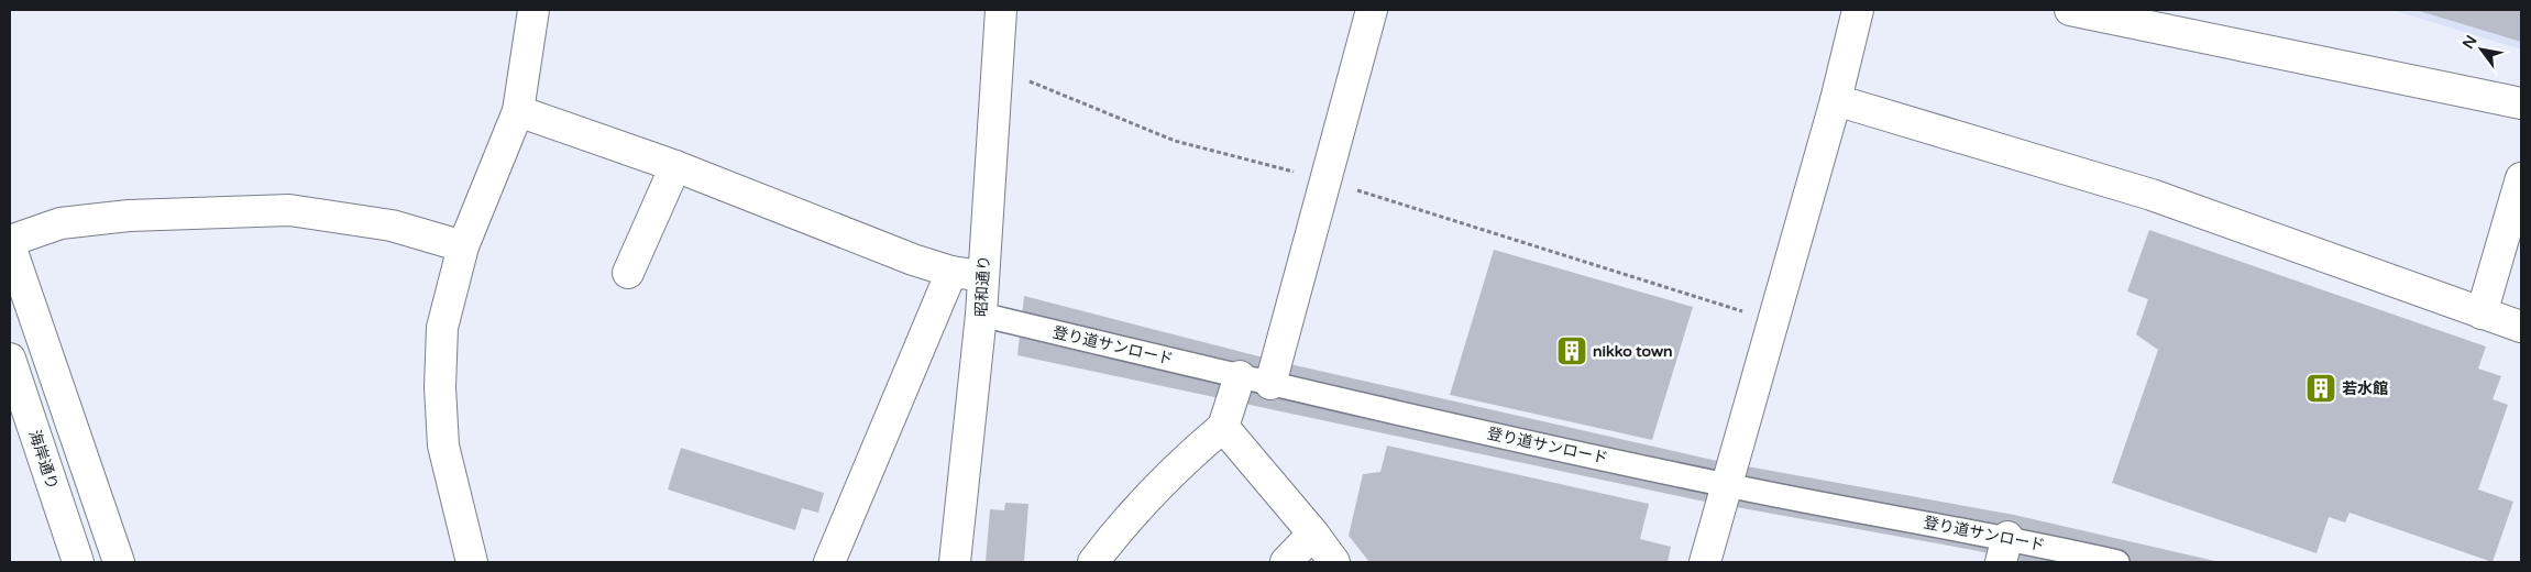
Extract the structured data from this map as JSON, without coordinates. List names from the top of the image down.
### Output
{
  "streets": {
    "street": ["昭和通り", "登り道サンロード", "海岸通り"]
  },
  "crossings": [
    ["昭和通り", "登り道サンロード"]
  ],
  "places": {
    "building": ["nikko town", "若水館"]
  },
  "north": "top left"
}
